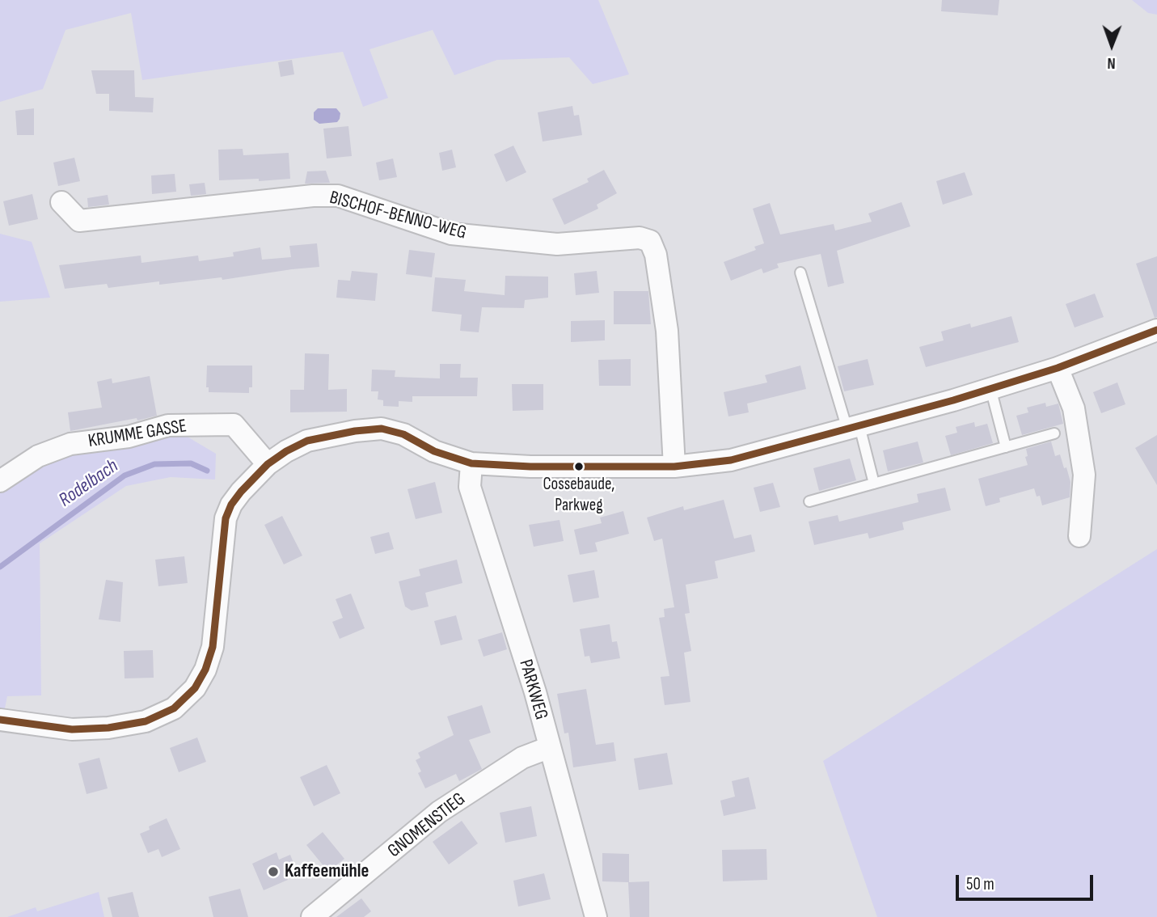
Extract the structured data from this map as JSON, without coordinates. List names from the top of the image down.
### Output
{
  "streets": {
    "street": [
      "BISCHOF-BENNO-WEG",
      "KRUMME GASSE",
      "PARKWEG",
      "GNOMENSTIEG"
    ]
  },
  "crossings": [
    ["PARKWEG", "GNOMENSTIEG"]
  ],
  "water": ["Rodelbach"],
  "places": ["Cossebaude, Parkweg", "Kaffeemühle"],
  "scale_bar": "50 m",
  "north": "bottom"
}
